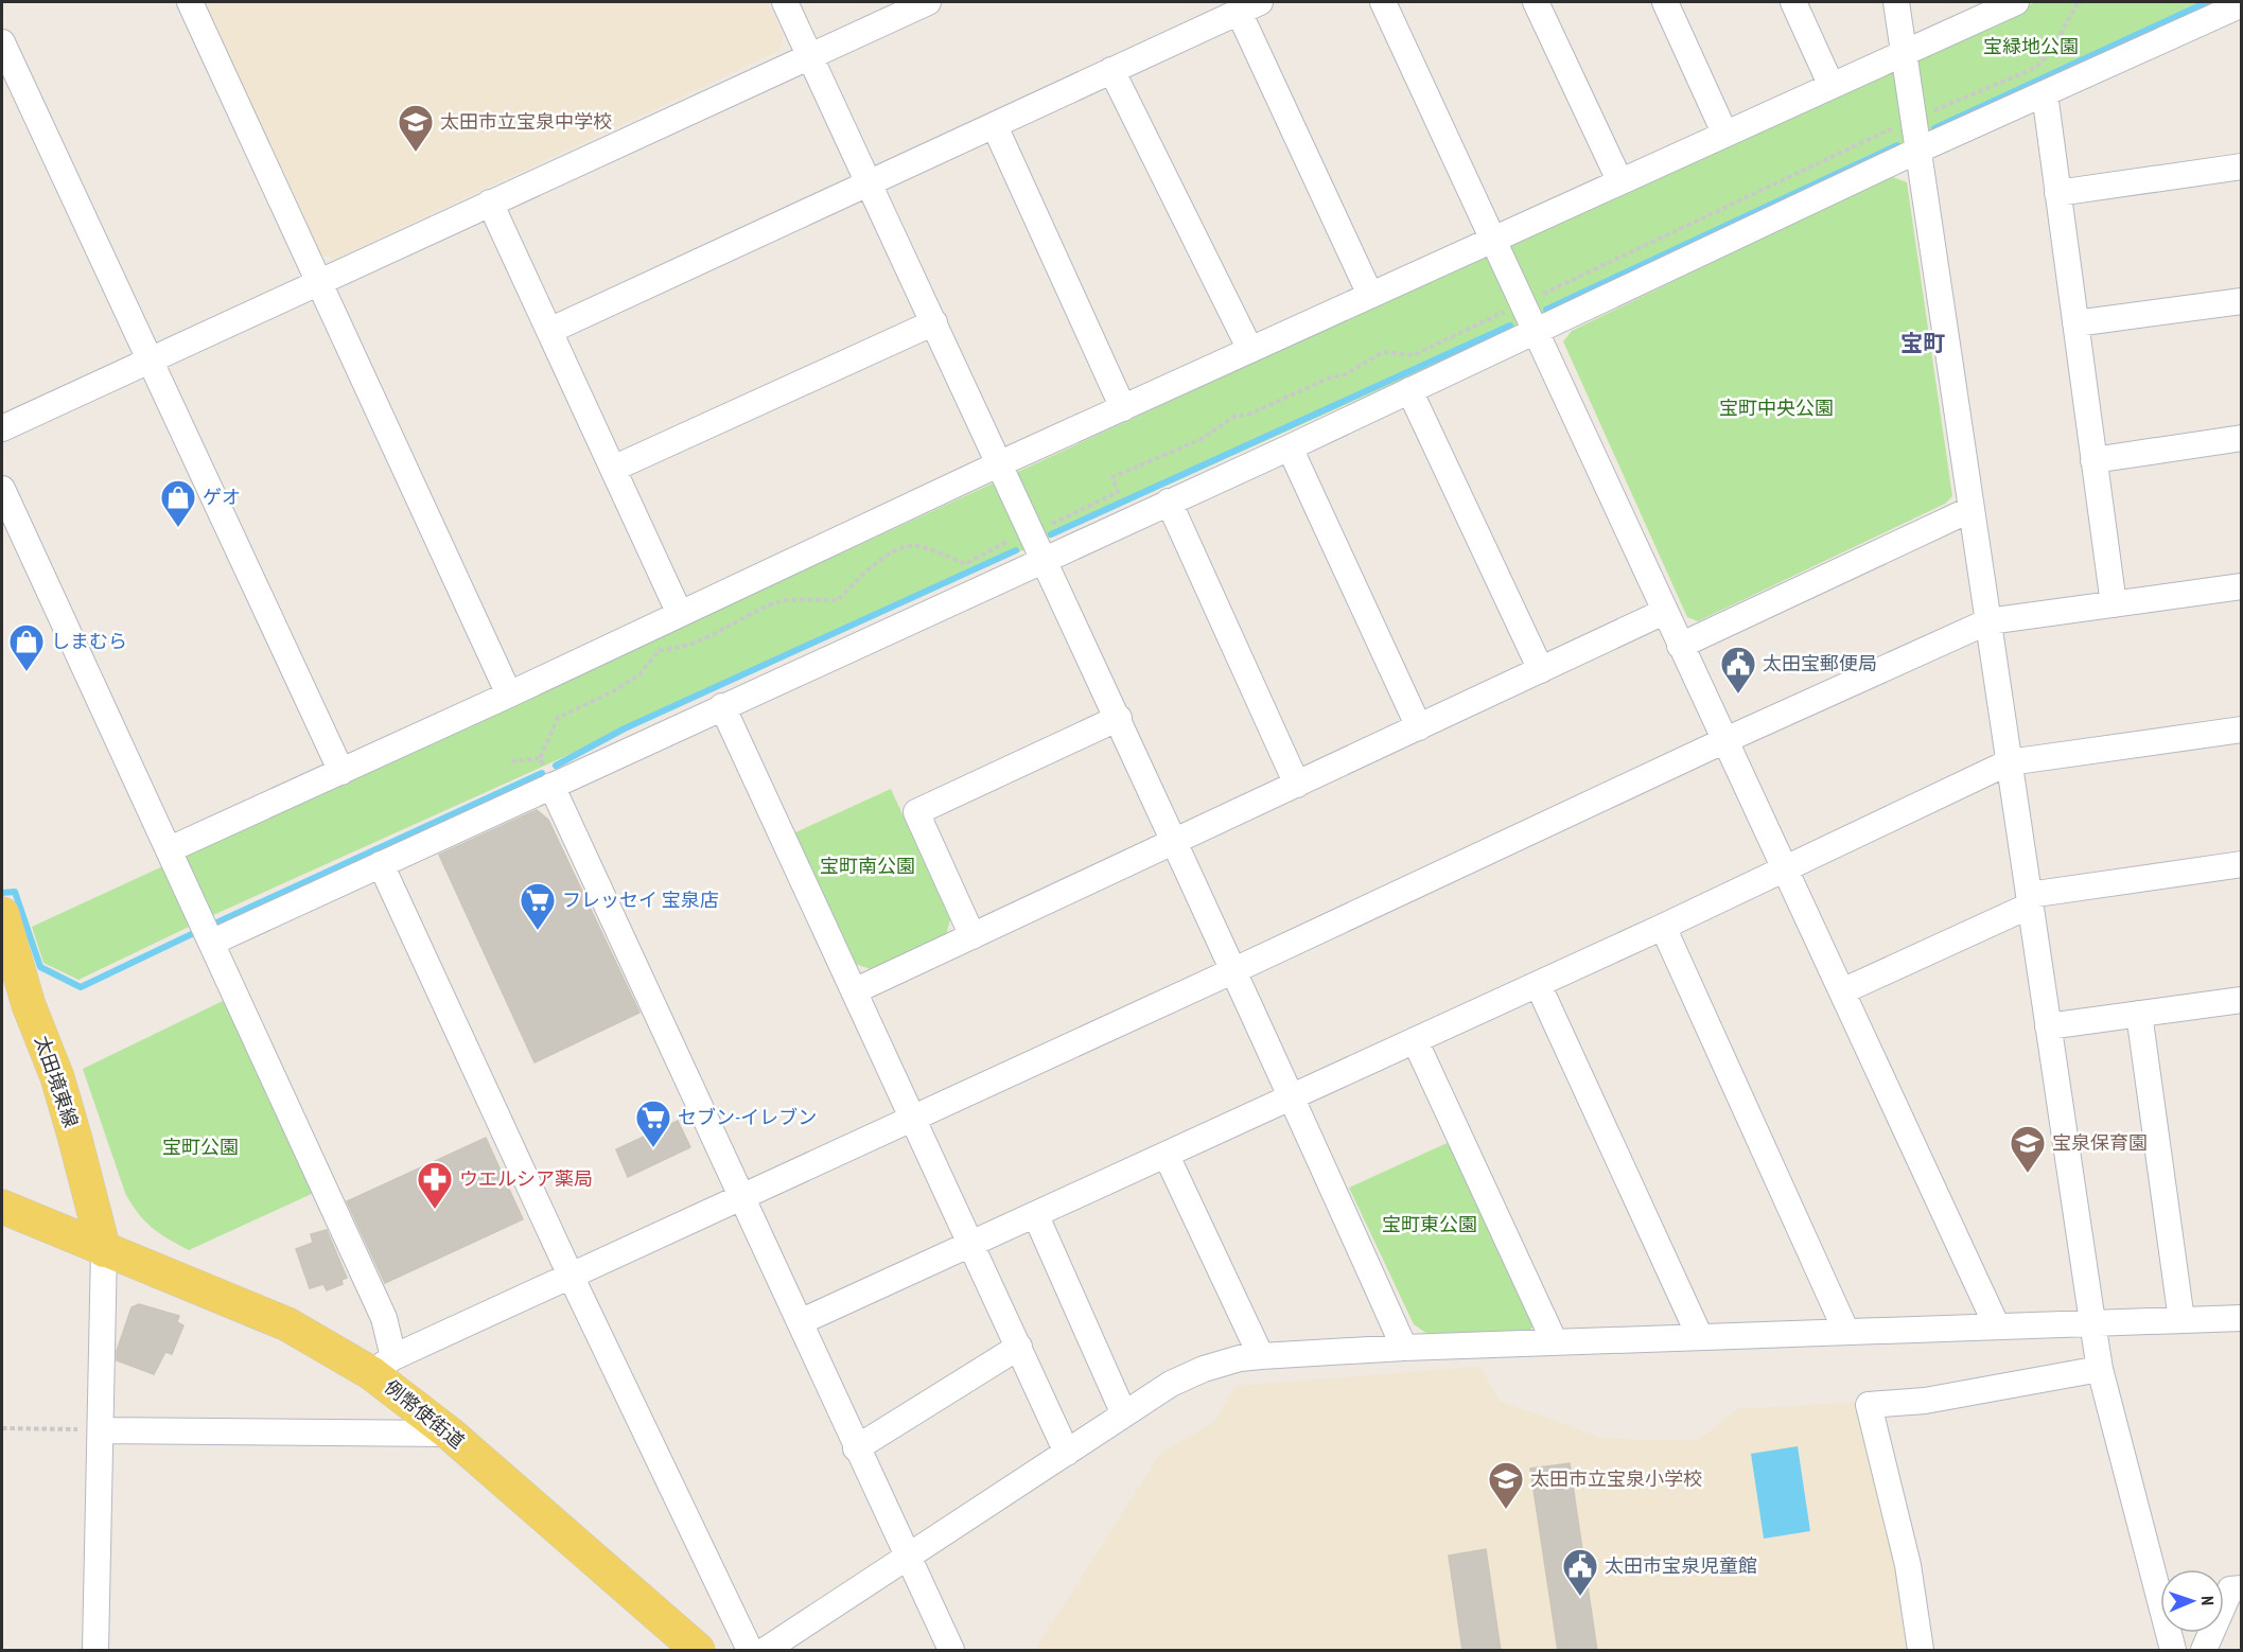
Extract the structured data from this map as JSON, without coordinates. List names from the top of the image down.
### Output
{
  "streets": {
    "main road": ["太田境東線", "例幣使街道"]
  },
  "crossings": [
    ["太田境東線", "例幣使街道"]
  ],
  "districts": ["宝町"],
  "parks": [
    "宝緑地公園",
    "宝町中央公園",
    "宝町南公園",
    "宝町公園",
    "宝町東公園"
  ],
  "places": {
    "school or university": ["太田市立宝泉中学校", "宝泉保育園", "太田市立宝泉小学校"],
    "shop": ["ゲオ", "しまむら"],
    "public building": ["太田宝郵便局", "太田市宝泉児童館"],
    "supermarket": ["フレッセイ 宝泉店", "セブン-イレブン"],
    "pharmacy": ["ウエルシア薬局"]
  },
  "north": "right"
}
